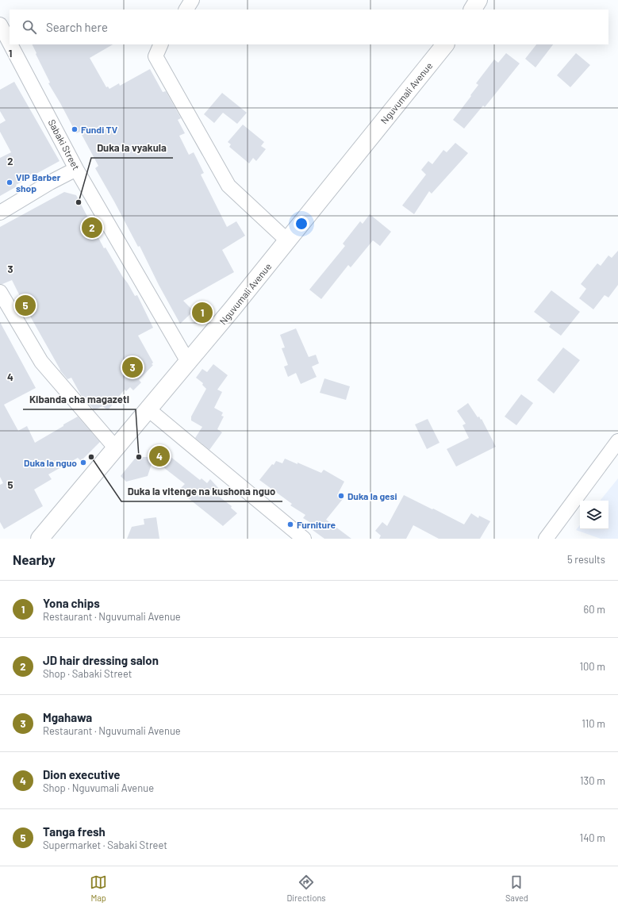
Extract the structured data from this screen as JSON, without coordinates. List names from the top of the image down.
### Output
{
  "streets": {
    "street": ["Nguvumali Avenue", "Sabaki Street"]
  },
  "crossings": [
    ["Nguvumali Avenue", "Sabaki Street"]
  ],
  "places": [
    "Fundi TV",
    "VIP Barber shop",
    "Duka la vyakula",
    "Duka la vitenge na kushona nguo",
    "Kibanda cha magazeti",
    "Duka la nguo",
    "Duka la gesi",
    "Furniture"
  ],
  "page": {
    "search": "Search here",
    "pins": [
      "2",
      "5",
      "1",
      "3",
      "4"
    ],
    "heading": ["Nearby", "5 results"],
    "list": [
      {
        "mark": "1",
        "name": "Yona chips",
        "note": "Restaurant · Nguvumali Avenue",
        "value": "60 m"
      },
      {
        "mark": "2",
        "name": "JD hair dressing salon",
        "note": "Shop · Sabaki Street",
        "value": "100 m"
      },
      {
        "mark": "3",
        "name": "Mgahawa",
        "note": "Restaurant · Nguvumali Avenue",
        "value": "110 m"
      },
      {
        "mark": "4",
        "name": "Dion executive",
        "note": "Shop · Nguvumali Avenue",
        "value": "130 m"
      },
      {
        "mark": "5",
        "name": "Tanga fresh",
        "note": "Supermarket · Sabaki Street",
        "value": "140 m"
      }
    ],
    "nav": ["Map", "Directions", "Saved"]
  },
  "grid": {
    "rows": [
      "1",
      "2",
      "3",
      "4",
      "5"
    ]
  }
}
